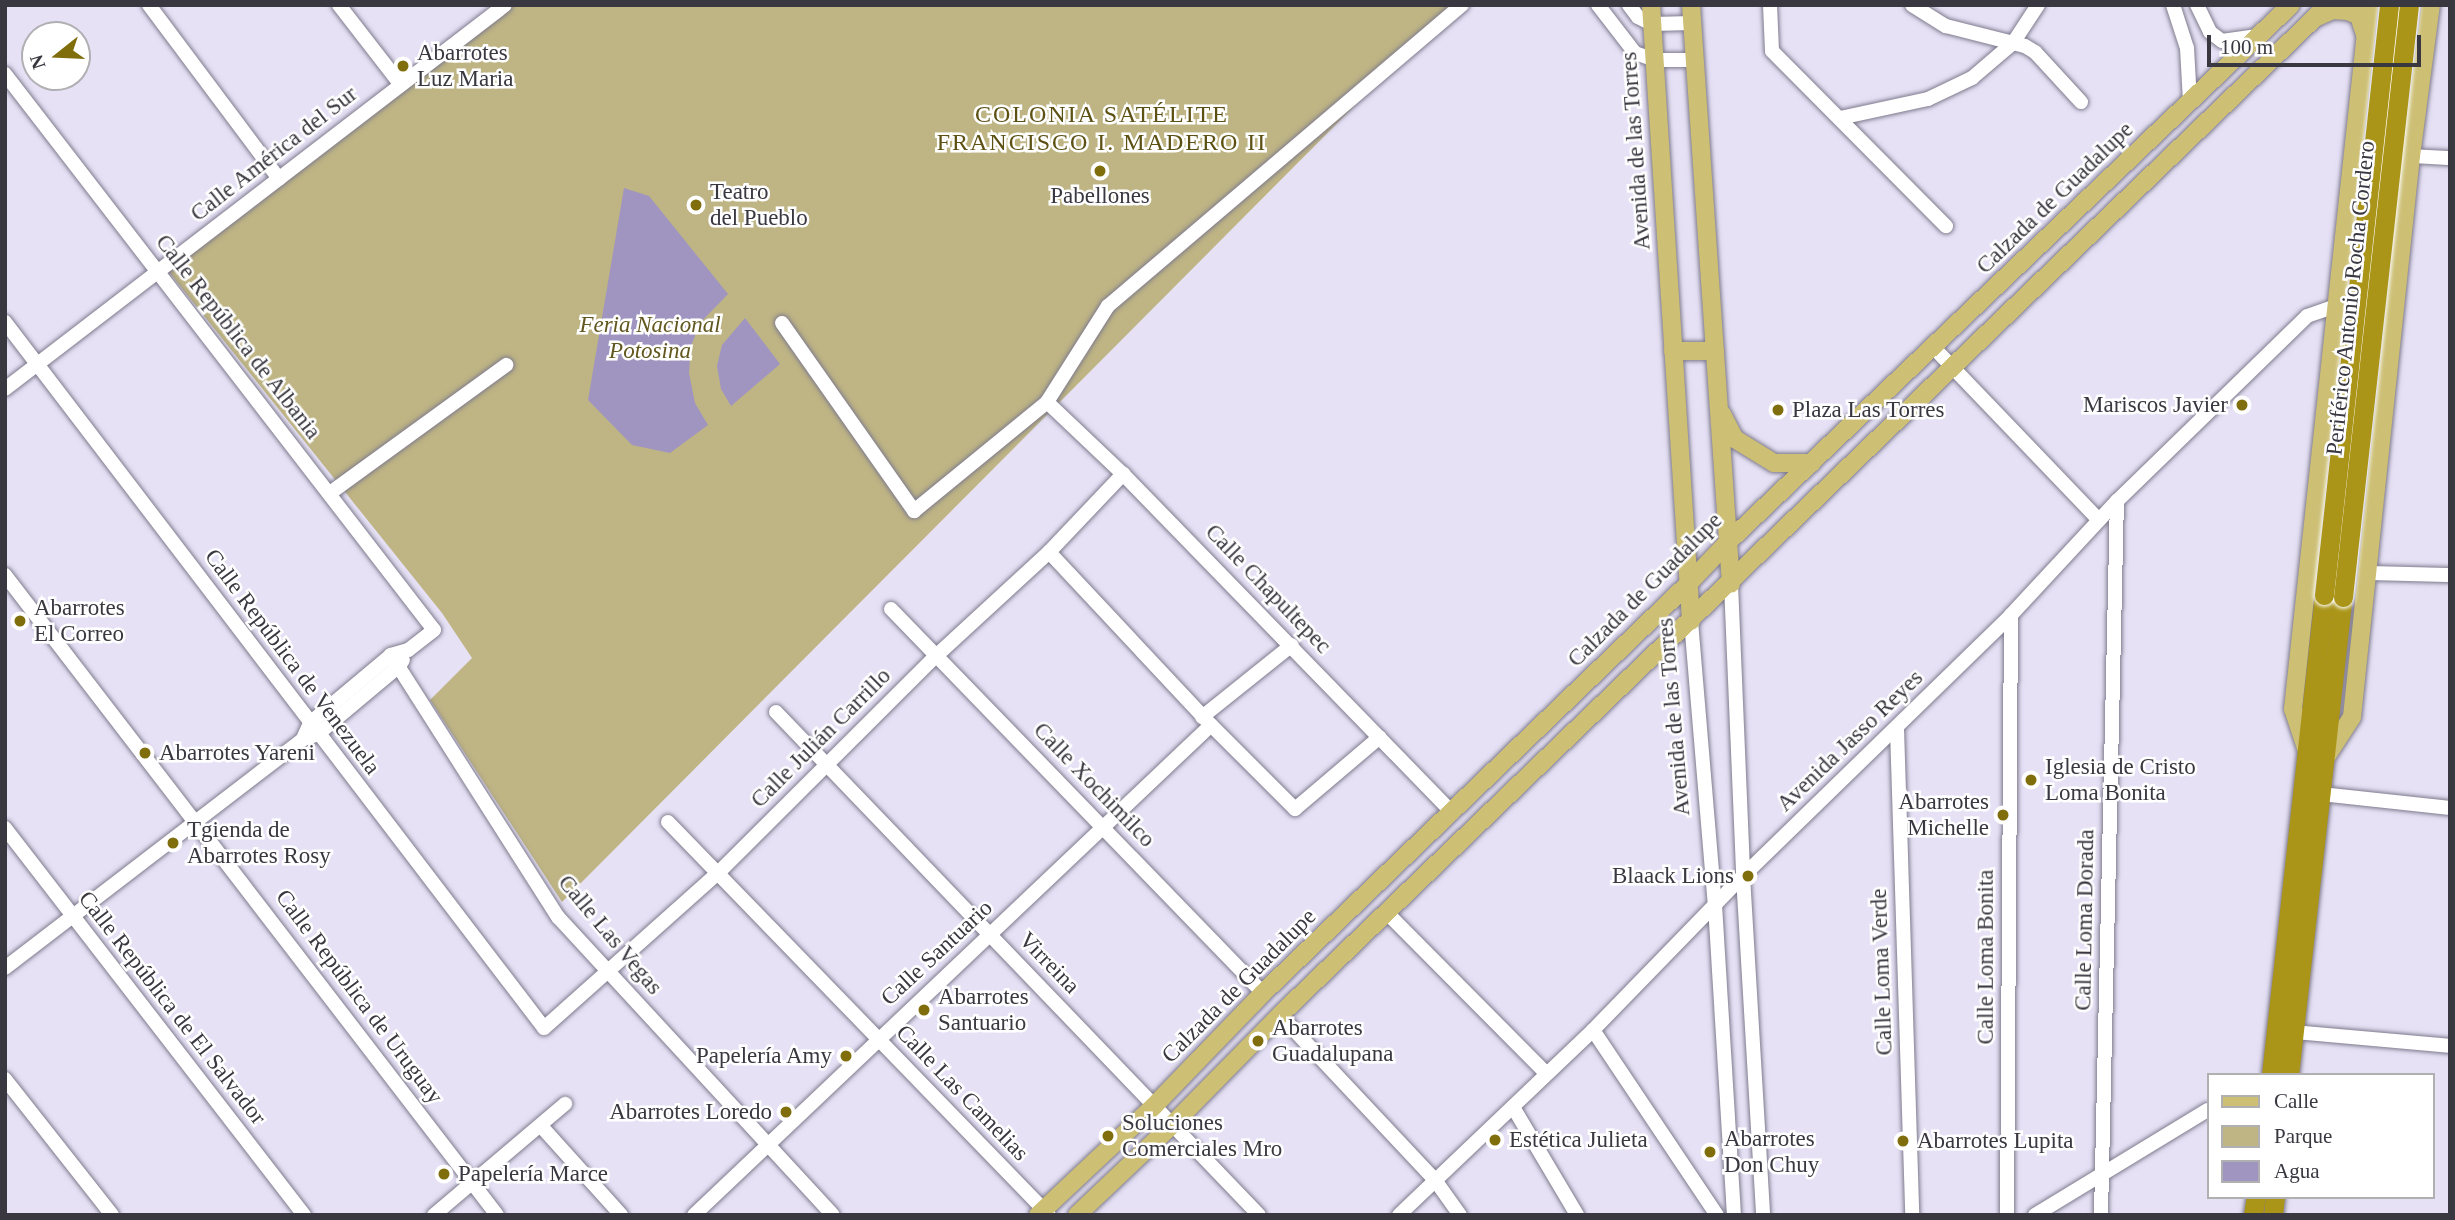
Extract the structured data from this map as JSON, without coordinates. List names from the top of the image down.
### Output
{
  "streets": {
    "highway": ["Periférico Antonio Rocha Cordero"],
    "main road": ["Avenida de las Torres", "Calzada de Guadalupe"],
    "street": [
      "Calle América del Sur",
      "Calle República de Albania",
      "Calle Chapultepec",
      "Calle República de Venezuela",
      "Calle Julián Carrillo",
      "Avenida Jasso Reyes",
      "Calle Xochimilco",
      "Calle Loma Dorada",
      "Calle Las Vegas",
      "Calle Santuario",
      "Calle Loma Bonita",
      "Virreina",
      "Calle Loma Verde",
      "Calle República de Uruguay",
      "Calle República de El Salvador",
      "Calle Las Camelias"
    ]
  },
  "crossings": [
    ["Avenida de las Torres", "Calzada de Guadalupe"],
    ["Avenida de las Torres", "Avenida Jasso Reyes"],
    ["Calle América del Sur", "Calle República de Albania"],
    ["Calle América del Sur", "Calle República de Venezuela"],
    ["Calzada de Guadalupe", "Calle Chapultepec"],
    ["Calzada de Guadalupe", "Calle Xochimilco"],
    ["Calzada de Guadalupe", "Virreina"],
    ["Calzada de Guadalupe", "Calle Las Camelias"],
    ["Calle República de Albania", "Calle Las Vegas"],
    ["Calle Chapultepec", "Calle Julián Carrillo"],
    ["Calle Chapultepec", "Calle Santuario"],
    ["Calle República de Venezuela", "Calle Julián Carrillo"],
    ["Calle Julián Carrillo", "Calle Xochimilco"],
    ["Calle Julián Carrillo", "Calle Las Vegas"],
    ["Calle Julián Carrillo", "Virreina"],
    ["Calle Julián Carrillo", "Calle Las Camelias"],
    ["Avenida Jasso Reyes", "Calle Loma Dorada"],
    ["Avenida Jasso Reyes", "Calle Loma Bonita"],
    ["Avenida Jasso Reyes", "Calle Loma Verde"],
    ["Calle Xochimilco", "Calle Santuario"],
    ["Calle Las Vegas", "Calle Santuario"],
    ["Calle Santuario", "Virreina"],
    ["Calle Santuario", "Calle Las Camelias"]
  ],
  "districts": ["COLONIA SATÉLITE FRANCISCO I. MADERO II"],
  "parks": ["Feria Nacional Potosina"],
  "places": [
    "Abarrotes Luz Maria",
    "Pabellones",
    "Teatro del Pueblo",
    "Mariscos Javier",
    "Plaza Las Torres",
    "Abarrotes El Correo",
    "Abarrotes Yareni",
    "Iglesia de Cristo Loma Bonita",
    "Abarrotes Michelle",
    "Tgienda de Abarrotes Rosy",
    "Blaack Lions",
    "Abarrotes Santuario",
    "Abarrotes Guadalupana",
    "Papelería Amy",
    "Abarrotes Loredo",
    "Soluciones Comerciales Mro",
    "Estética Julieta",
    "Abarrotes Lupita",
    "Abarrotes Don Chuy",
    "Papelería Marce"
  ],
  "legend": ["Calle", "Parque", "Agua"],
  "scale_bar": "100 m",
  "north": "left"
}
